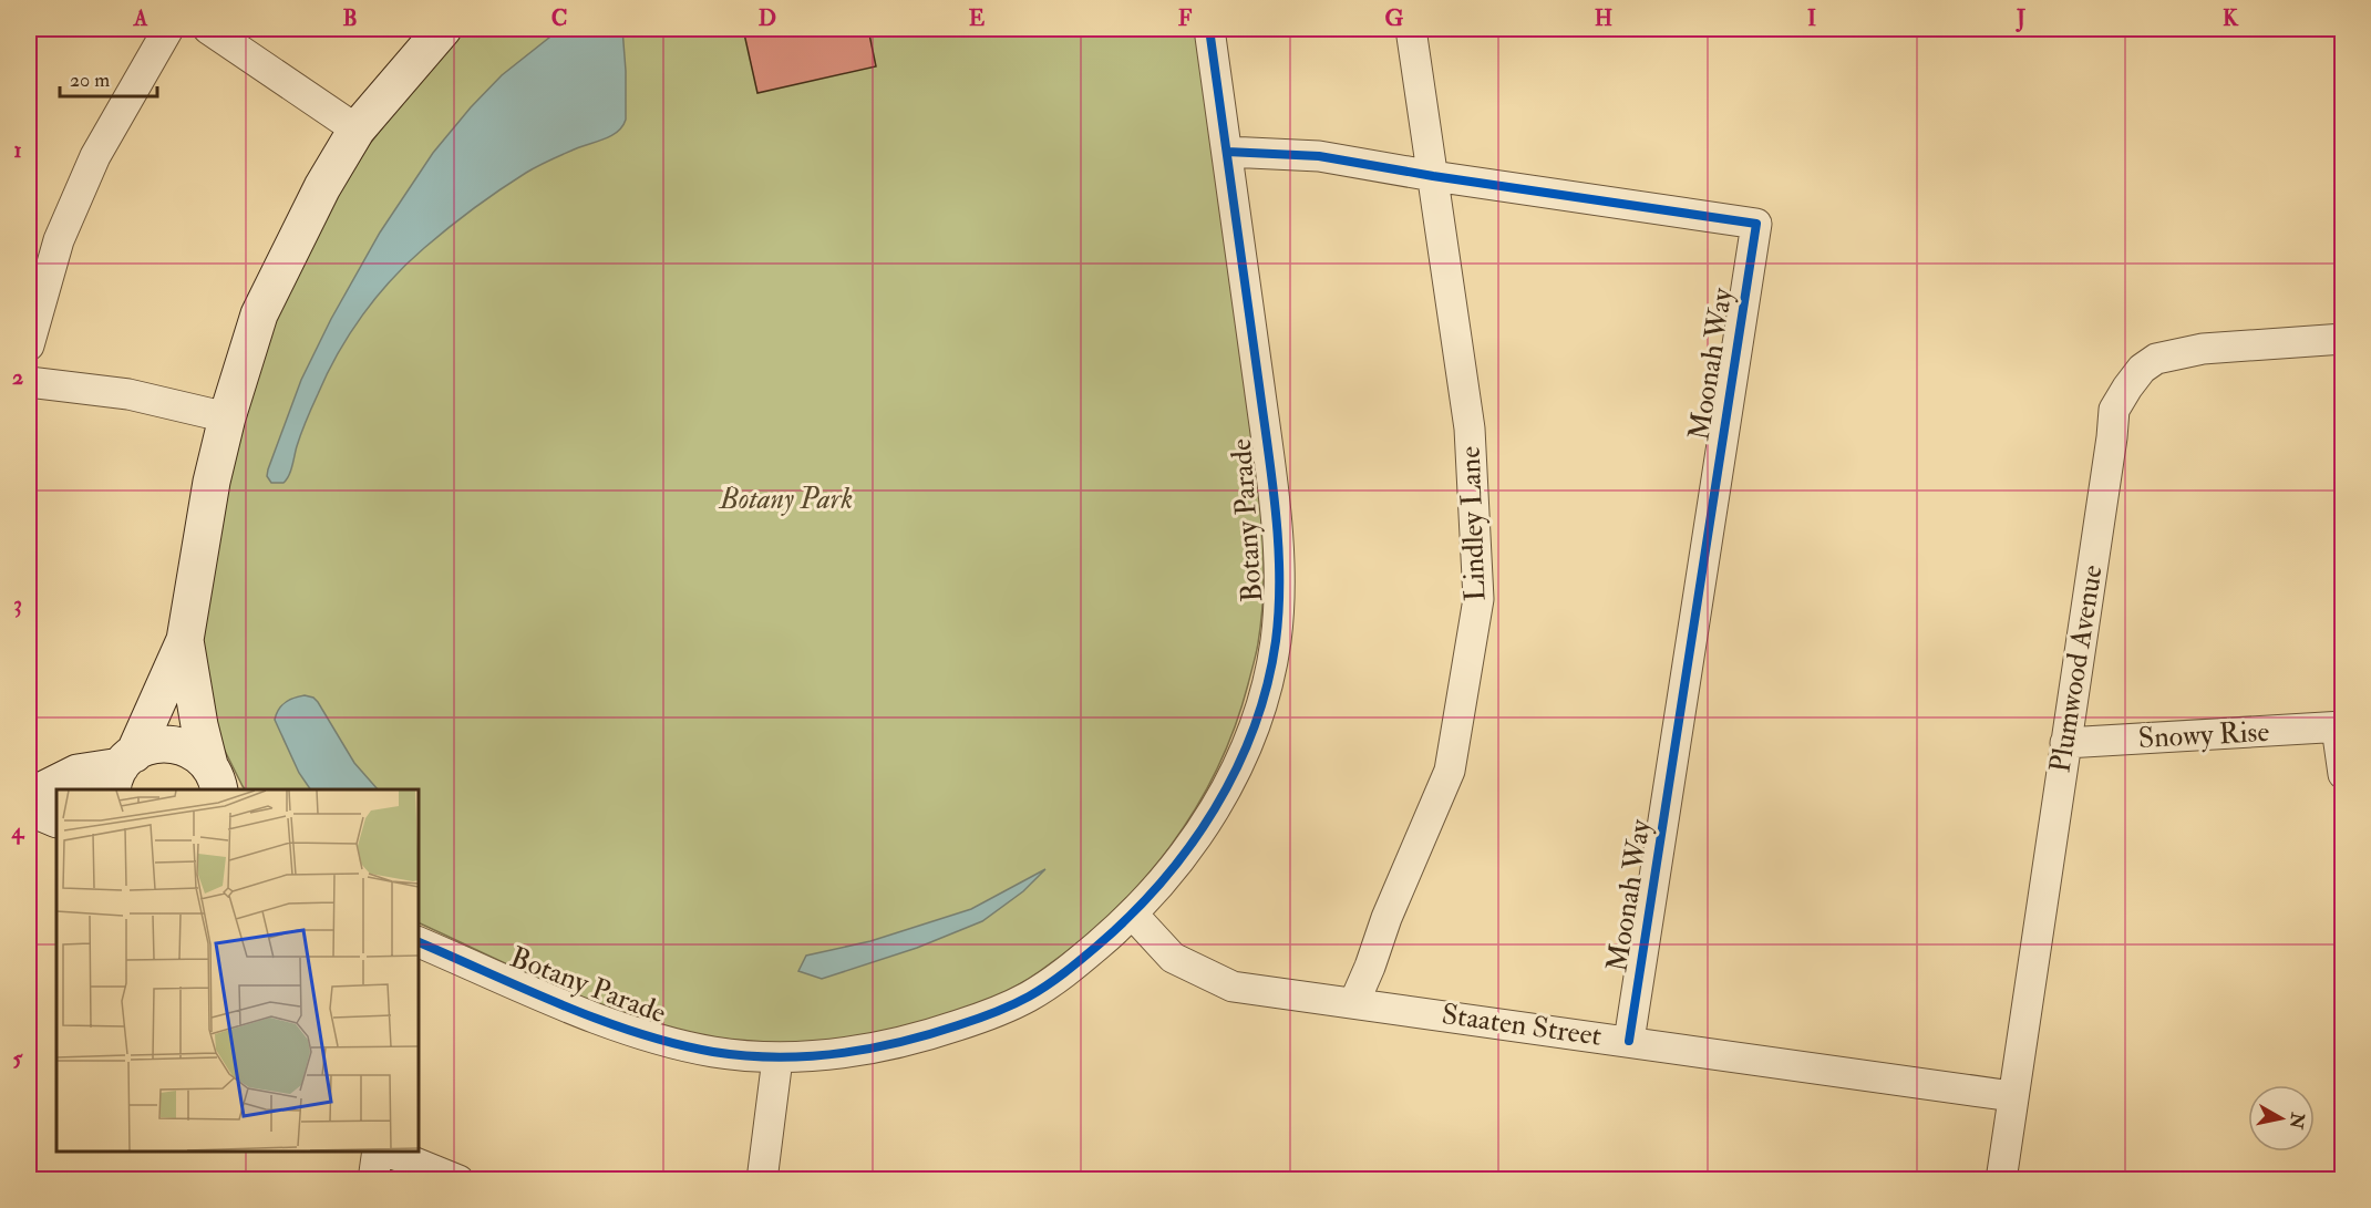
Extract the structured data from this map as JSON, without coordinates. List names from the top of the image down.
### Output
{
  "streets": {
    "street": [
      "Moonah Way",
      "Botany Parade",
      "Lindley Lane",
      "Plumwood Avenue",
      "Snowy Rise",
      "Staaten Street"
    ]
  },
  "crossings": [
    ["Moonah Way", "Botany Parade"],
    ["Moonah Way", "Lindley Lane"],
    ["Moonah Way", "Staaten Street"],
    ["Botany Parade", "Staaten Street"],
    ["Lindley Lane", "Staaten Street"],
    ["Plumwood Avenue", "Snowy Rise"],
    ["Plumwood Avenue", "Staaten Street"]
  ],
  "parks": ["Botany Park"],
  "scale_bar": "20 m",
  "north": "right",
  "grid": {
    "columns": [
      "A",
      "B",
      "C",
      "D",
      "E",
      "F",
      "G",
      "H",
      "I",
      "J",
      "K"
    ],
    "rows": [
      "1",
      "2",
      "3",
      "4",
      "5"
    ]
  }
}
